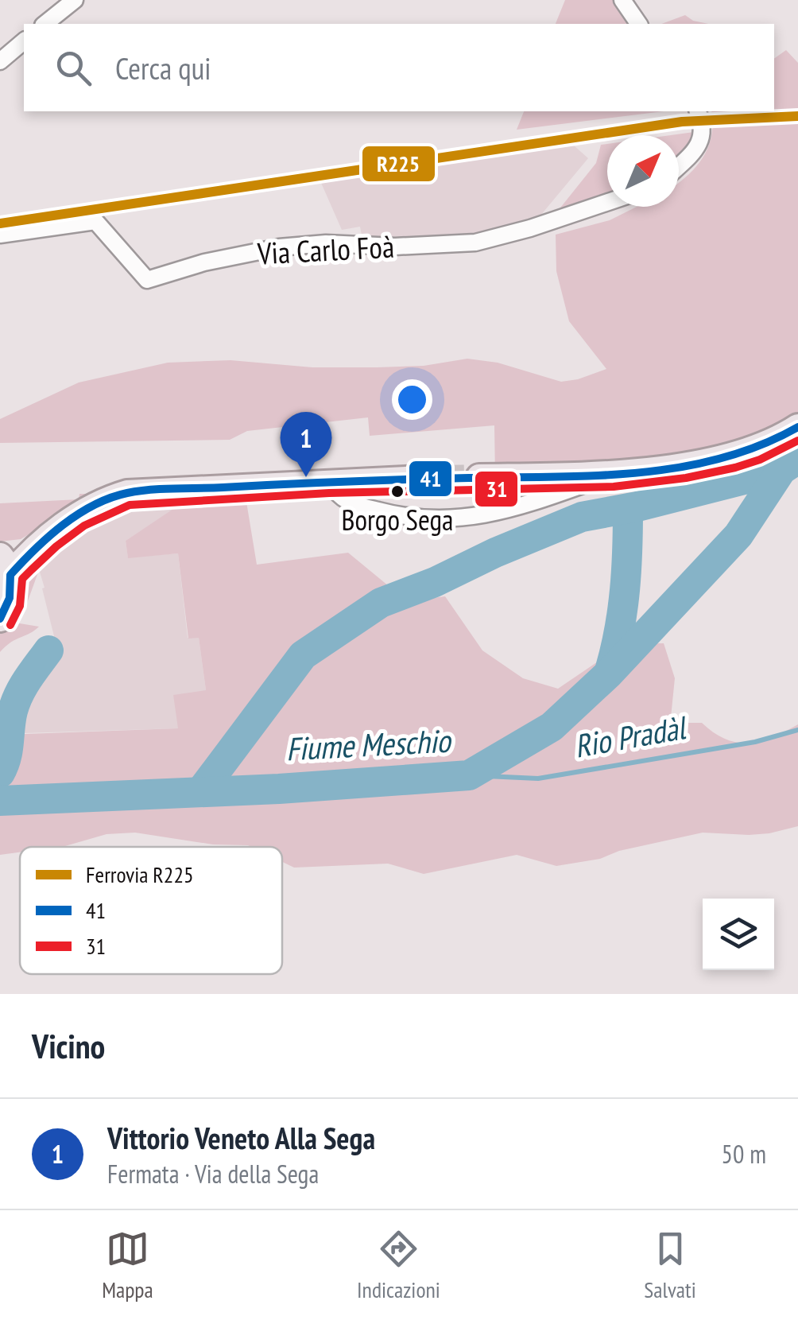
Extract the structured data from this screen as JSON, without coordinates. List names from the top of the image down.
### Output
{
  "streets": {
    "street": ["Via Carlo Foà"]
  },
  "water": ["Rio Pradàl", "Fiume Meschio"],
  "places": ["Borgo Sega"],
  "lines": ["rail line R225", "transit line 41", "transit line 31"],
  "legend": ["Ferrovia R225", "41", "31"],
  "north": "top right",
  "page": {
    "search": "Cerca qui",
    "pins": "1",
    "heading": "Vicino",
    "list": [
      {
        "mark": "1",
        "name": "Vittorio Veneto Alla Sega",
        "note": "Fermata · Via della Sega",
        "value": "50 m"
      }
    ],
    "nav": ["Mappa", "Indicazioni", "Salvati"]
  }
}
